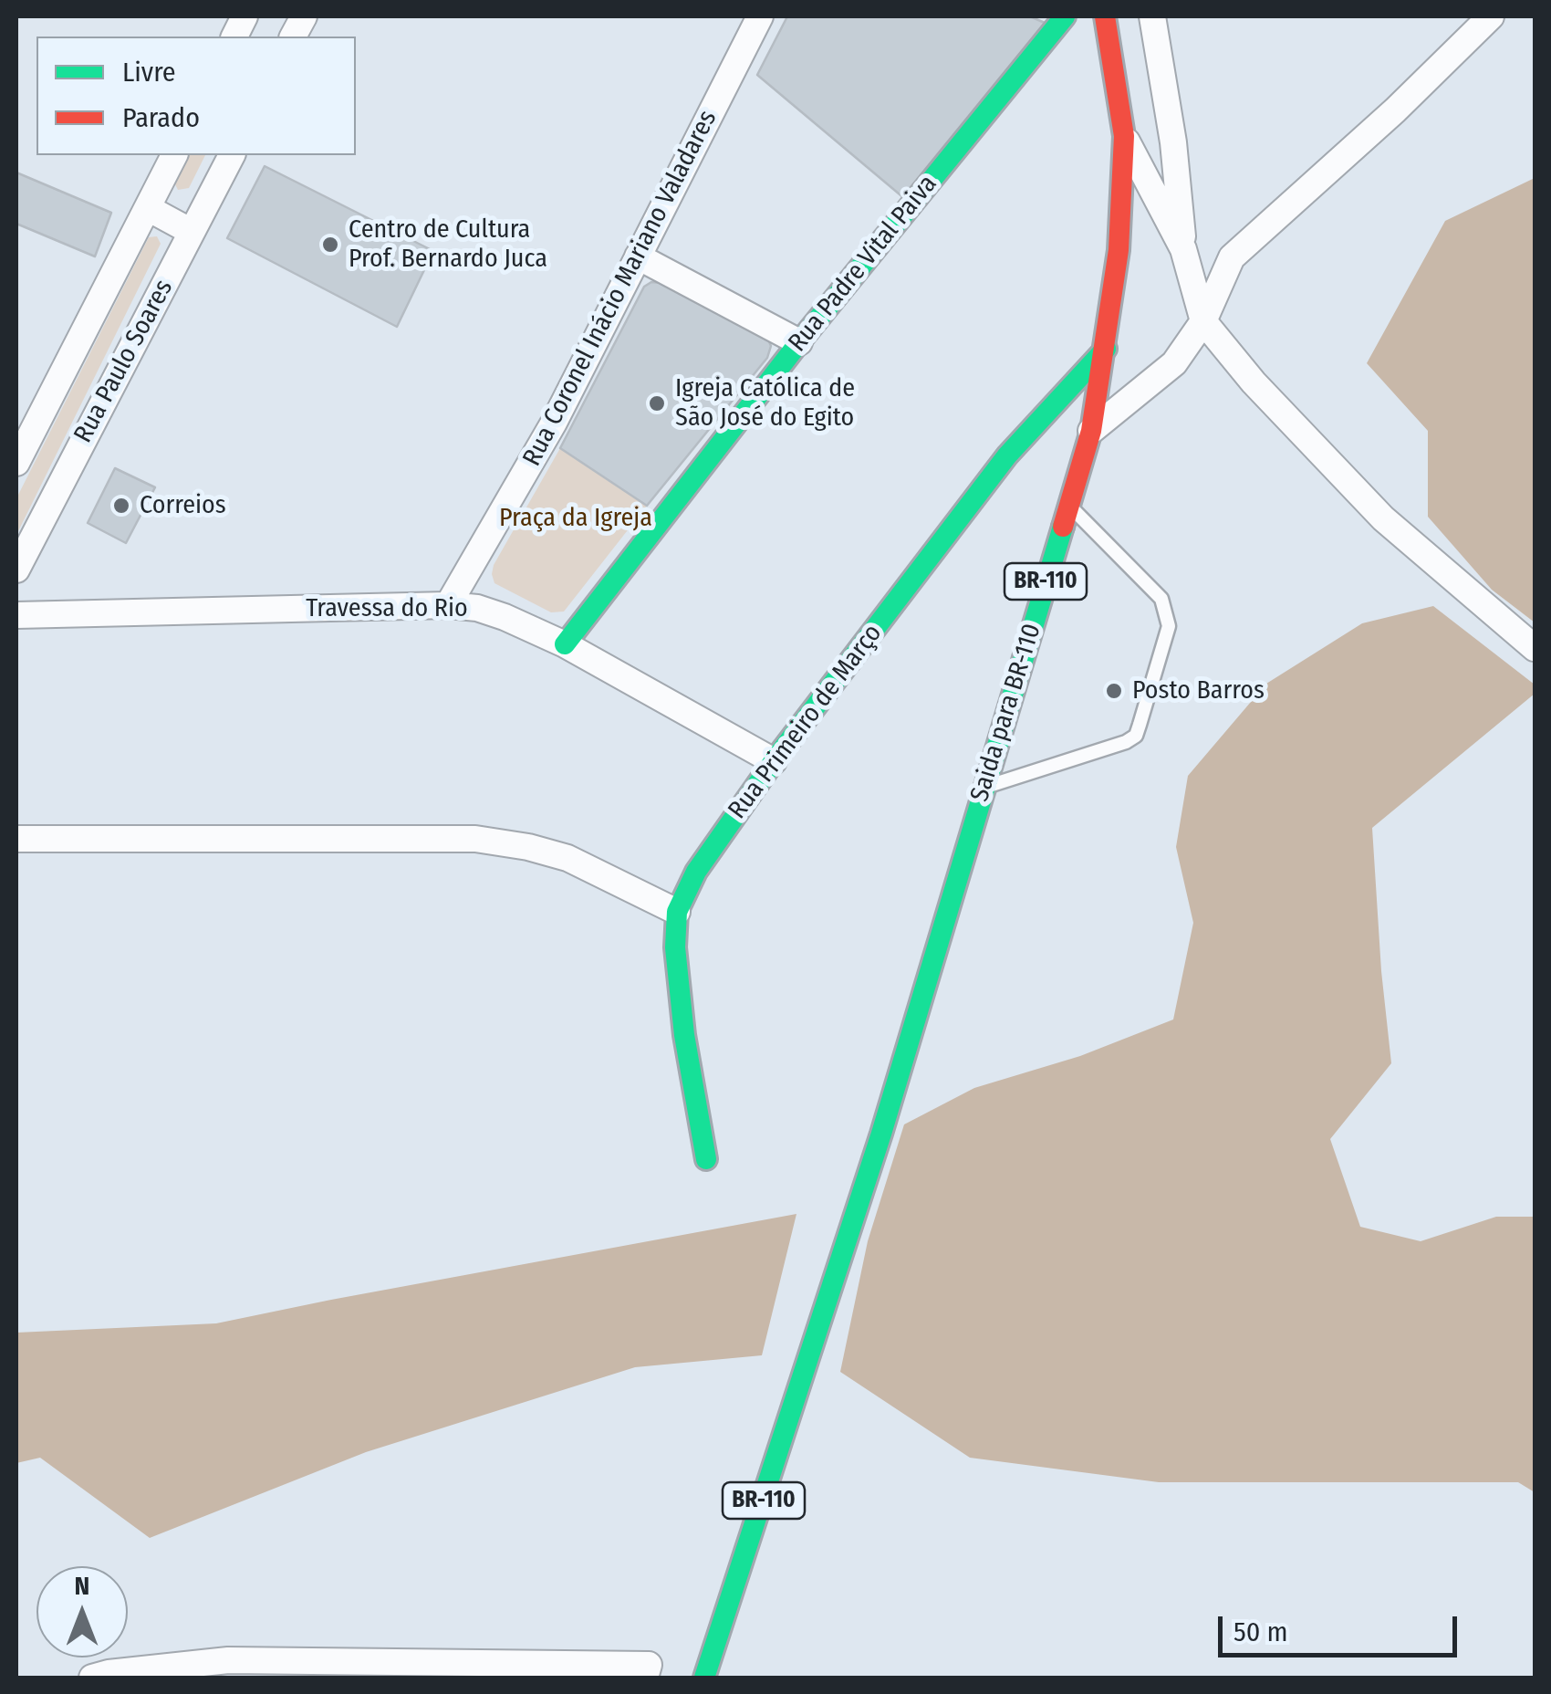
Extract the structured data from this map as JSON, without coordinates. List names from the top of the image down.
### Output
{
  "streets": {
    "street": [
      "Rua Padre Vital Paiva",
      "Rua Coronel Inácio Mariano Valadares",
      "Rua Paulo Soares",
      "BR-110",
      "Travessa do Rio",
      "Saida para BR-110",
      "Rua Primeiro de Março"
    ]
  },
  "crossings": [
    ["Rua Padre Vital Paiva", "Travessa do Rio"],
    ["Rua Coronel Inácio Mariano Valadares", "Travessa do Rio"],
    ["Travessa do Rio", "Rua Primeiro de Março"],
    ["Saida para BR-110", "Rua Primeiro de Março"]
  ],
  "parks": ["Praça da Igreja"],
  "places": [
    "Centro de Cultura Prof. Bernardo Juca",
    "Igreja Católica de São José do Egito",
    "Correios",
    "Posto Barros"
  ],
  "legend": ["Livre", "Parado"],
  "scale_bar": "50 m",
  "north": "top"
}
